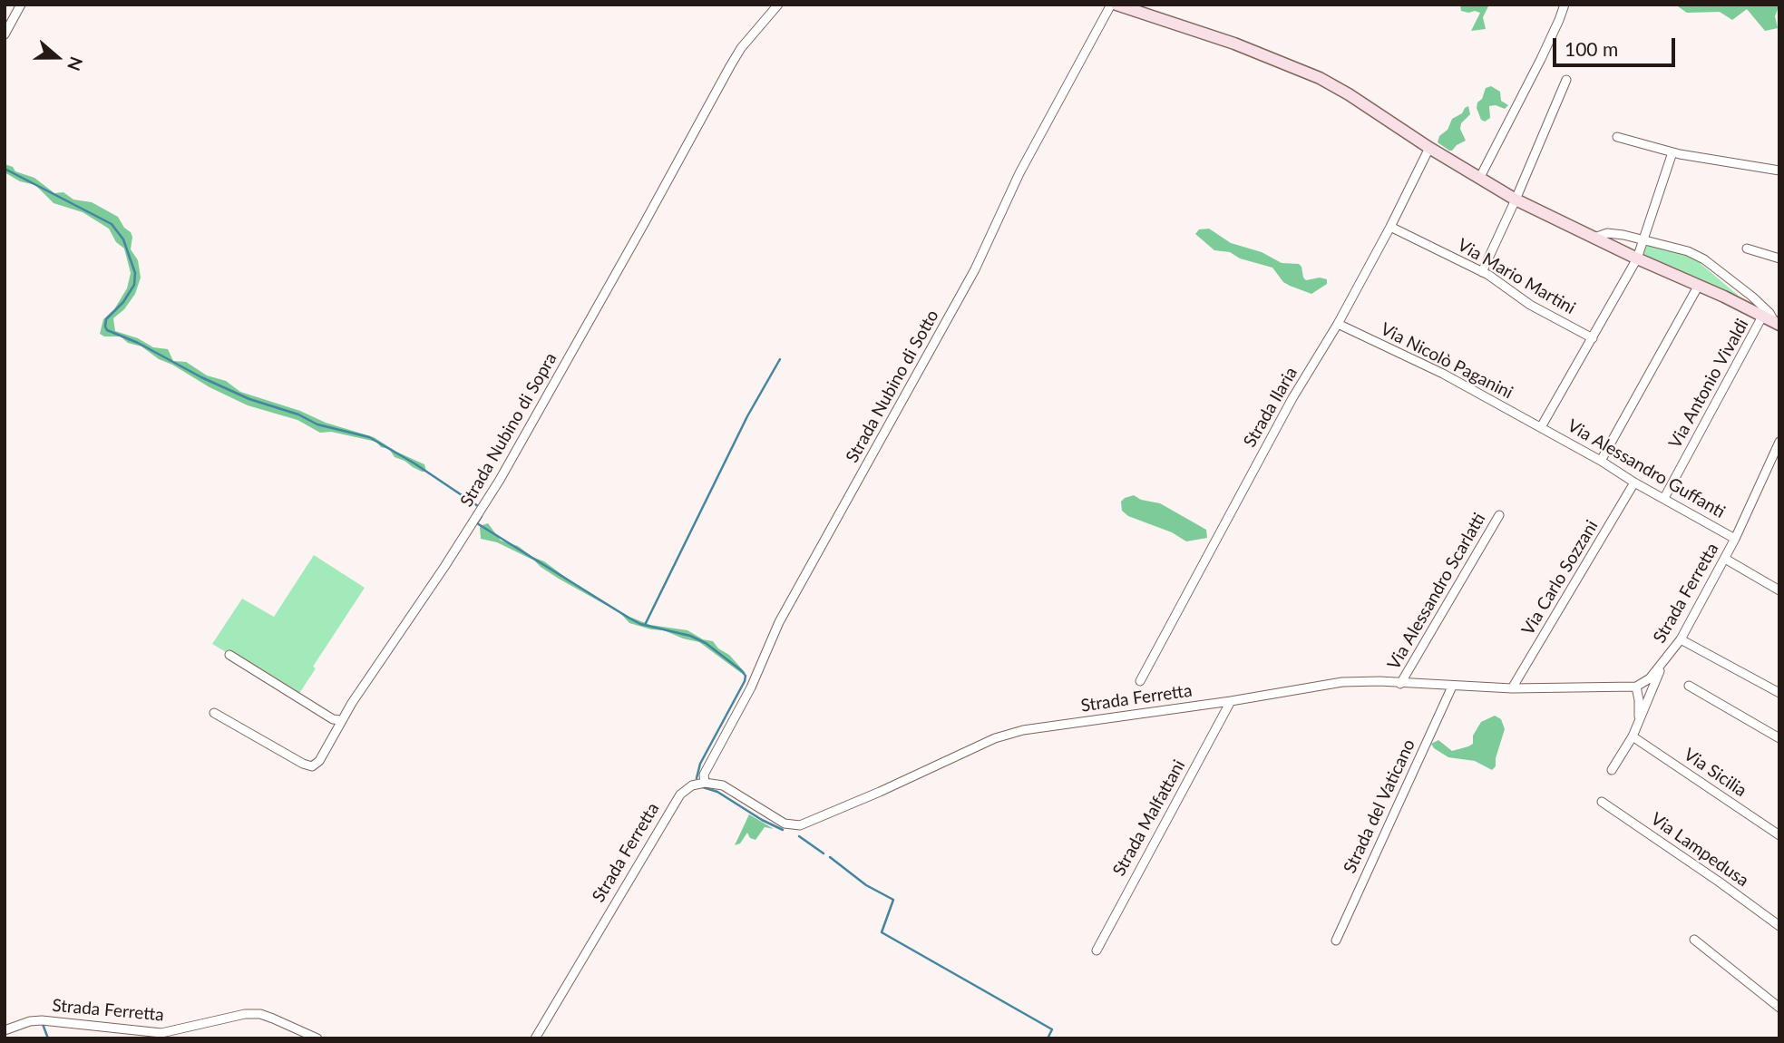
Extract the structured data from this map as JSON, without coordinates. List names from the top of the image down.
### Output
{
  "streets": {
    "street": [
      "Via Mario Martini",
      "Via Nicolò Paganini",
      "Via Antonio Vivaldi",
      "Strada Nubino di Sotto",
      "Strada Ilaria",
      "Strada Nubino di Sopra",
      "Via Alessandro Guffanti",
      "Via Carlo Sozzani",
      "Via Alessandro Scarlatti",
      "Strada Ferretta",
      "Via Sicilia",
      "Strada del Vaticano",
      "Strada Malfattani",
      "Via Lampedusa"
    ]
  },
  "crossings": [
    ["Via Mario Martini", "Strada Ilaria"],
    ["Via Nicolò Paganini", "Strada Ilaria"],
    ["Via Nicolò Paganini", "Via Alessandro Guffanti"],
    ["Via Antonio Vivaldi", "Via Alessandro Guffanti"],
    ["Strada Nubino di Sotto", "Strada Ferretta"],
    ["Via Alessandro Guffanti", "Via Carlo Sozzani"],
    ["Via Alessandro Guffanti", "Strada Ferretta"],
    ["Via Carlo Sozzani", "Strada Ferretta"],
    ["Via Alessandro Scarlatti", "Strada Ferretta"],
    ["Strada Ferretta", "Strada del Vaticano"],
    ["Strada Ferretta", "Strada Malfattani"]
  ],
  "scale_bar": "100 m",
  "north": "right"
}
